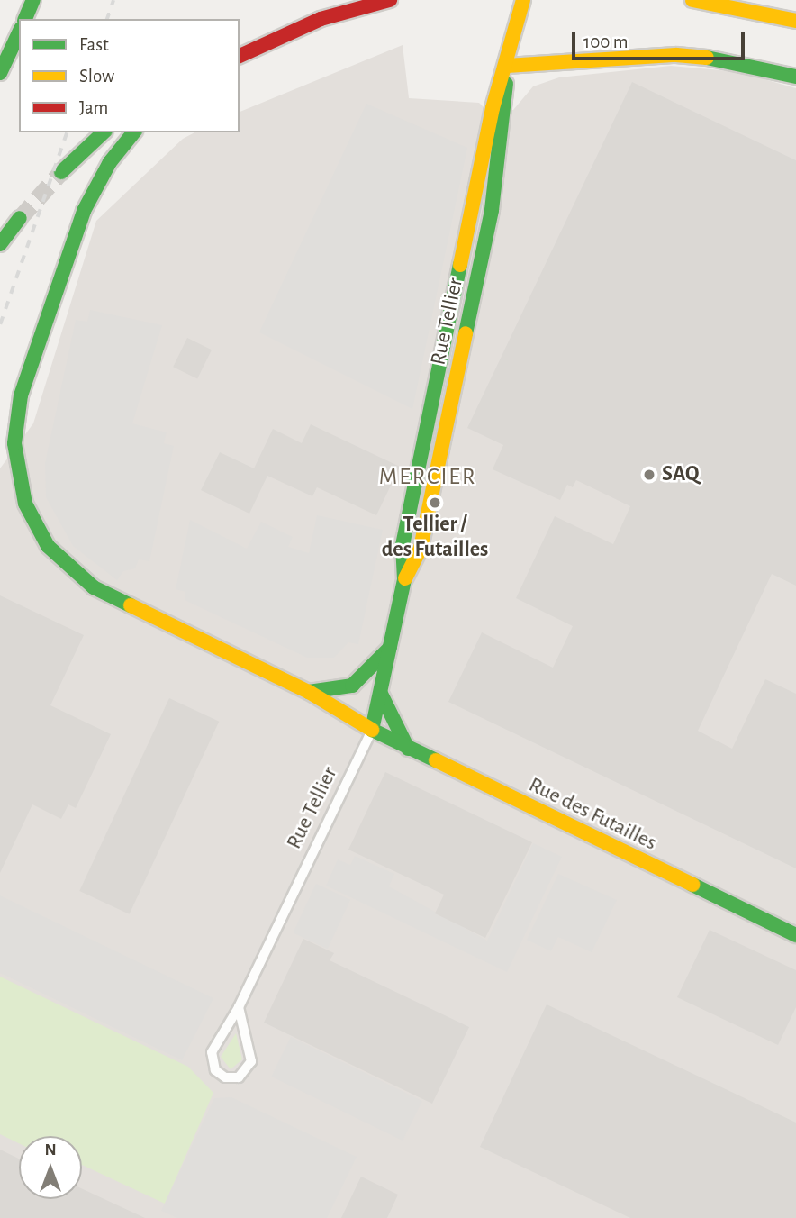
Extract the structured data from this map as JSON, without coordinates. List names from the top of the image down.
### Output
{
  "streets": {
    "main road": ["Rue Tellier", "Rue des Futailles"]
  },
  "crossings": [
    ["Rue Tellier", "Rue des Futailles"]
  ],
  "districts": ["MERCIER"],
  "places": ["SAQ", "Tellier / des Futailles"],
  "legend": ["Fast", "Slow", "Jam"],
  "scale_bar": "100 m",
  "north": "top"
}
